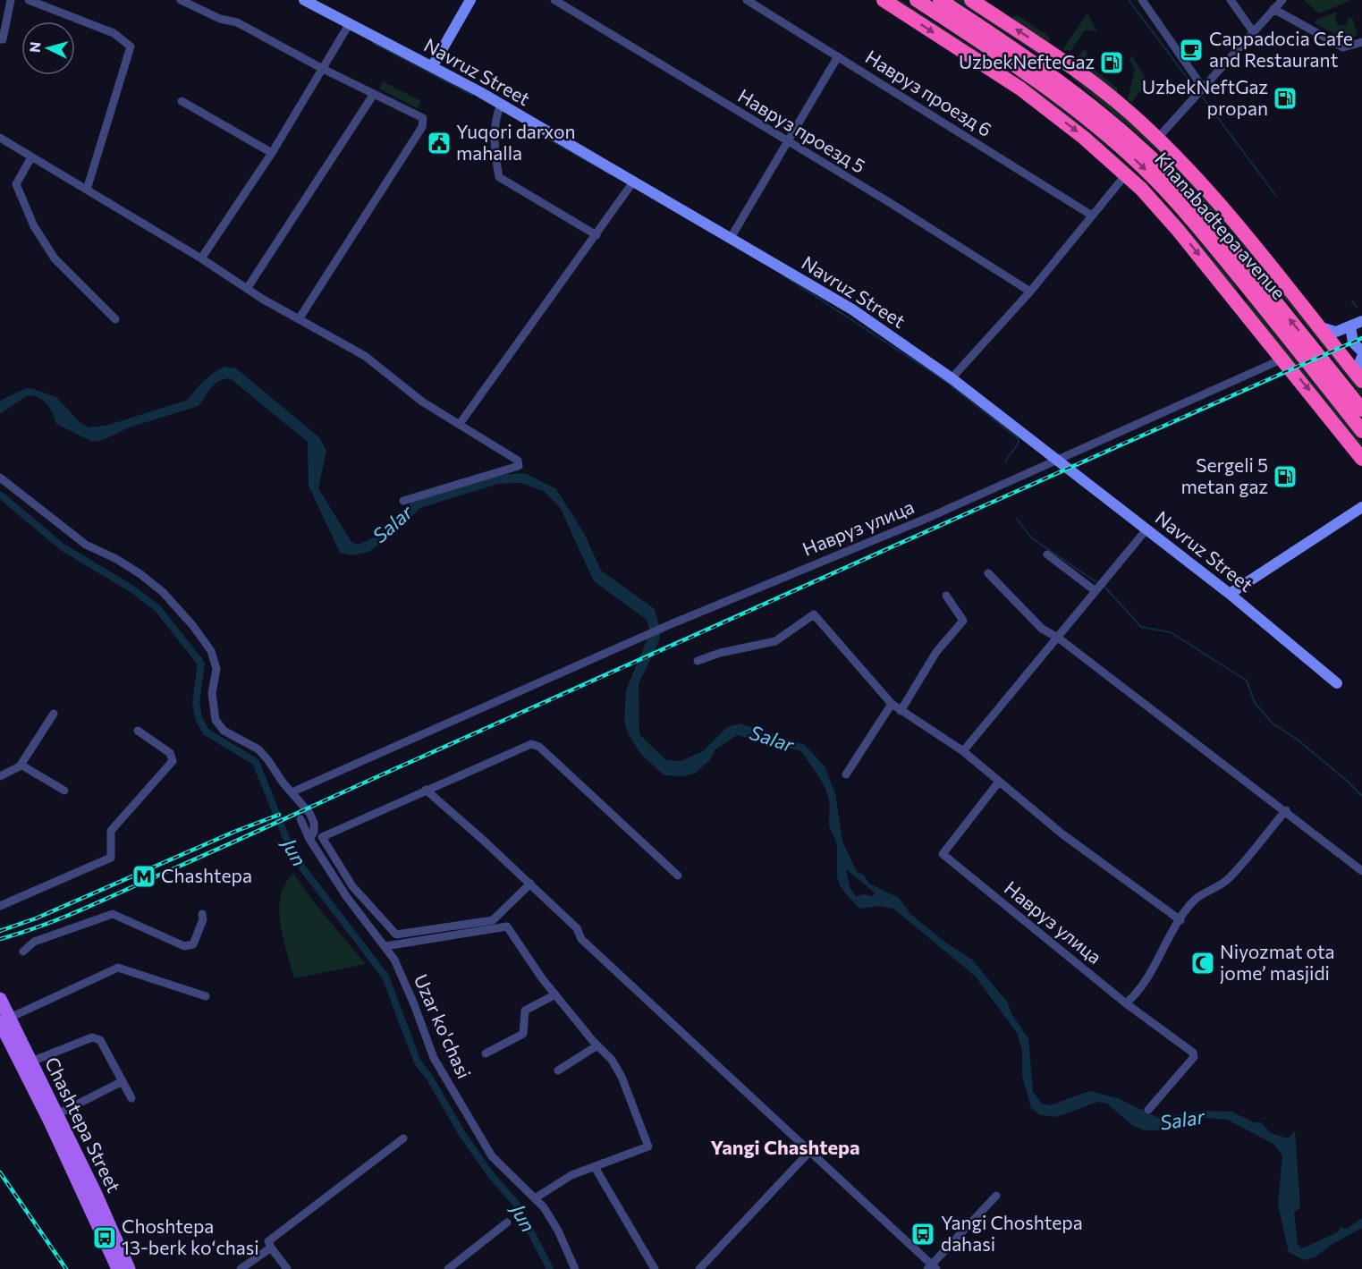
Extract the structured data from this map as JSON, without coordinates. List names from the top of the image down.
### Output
{
  "streets": {
    "highway": ["Khanabadtepa avenue"],
    "main road": ["Chashtepa Street"],
    "street": [
      "Navruz Street",
      "Навруз проезд 6",
      "Навруз проезд 5",
      "Навруз улица",
      "Uzar ko'chasi"
    ]
  },
  "crossings": [
    ["Navruz Street", "Навруз улица"]
  ],
  "districts": ["Yangi Chashtepa"],
  "water": ["Salar", "Jun"],
  "places": {
    "cafe": ["Cappadocia Cafe and Restaurant"],
    "fuel station": ["UzbekNefteGaz", "UzbekNeftGaz propan", "Sergeli 5 metan gaz"],
    "public building": ["Yuqori darxon mahalla"],
    "metro station": ["Chashtepa"],
    "mosque": ["Niyozmat ota jome’ masjidi"],
    "bus stop": ["Yangi Choshtepa dahasi", "Choshtepa 13-berk koʻchasi"]
  },
  "north": "left"
}
